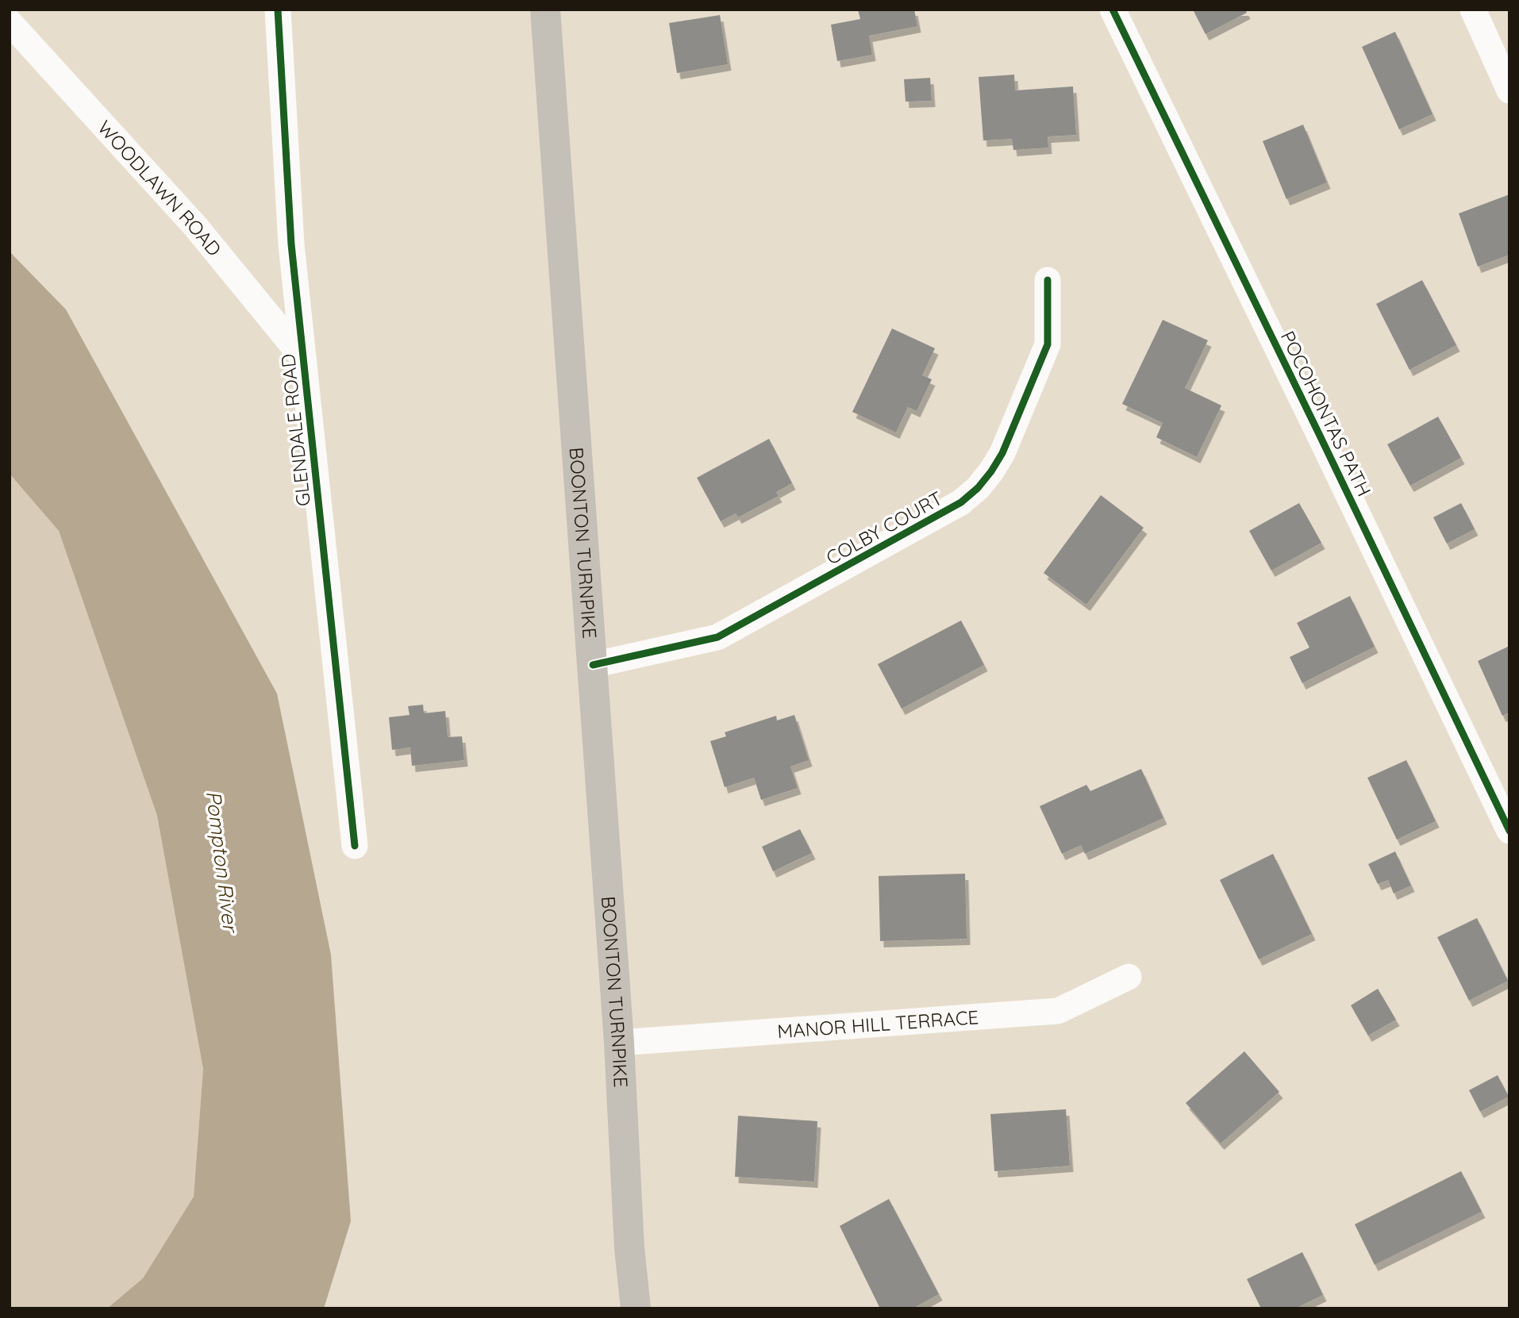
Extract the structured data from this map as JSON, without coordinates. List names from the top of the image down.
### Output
{
  "streets": {
    "main road": ["BOONTON TURNPIKE"],
    "street": [
      "WOODLAWN ROAD",
      "POCOHONTAS PATH",
      "GLENDALE ROAD",
      "COLBY COURT",
      "MANOR HILL TERRACE"
    ]
  },
  "crossings": [
    ["WOODLAWN ROAD", "GLENDALE ROAD"],
    ["COLBY COURT", "BOONTON TURNPIKE"],
    ["BOONTON TURNPIKE", "MANOR HILL TERRACE"]
  ],
  "water": ["Pompton River"]
}
